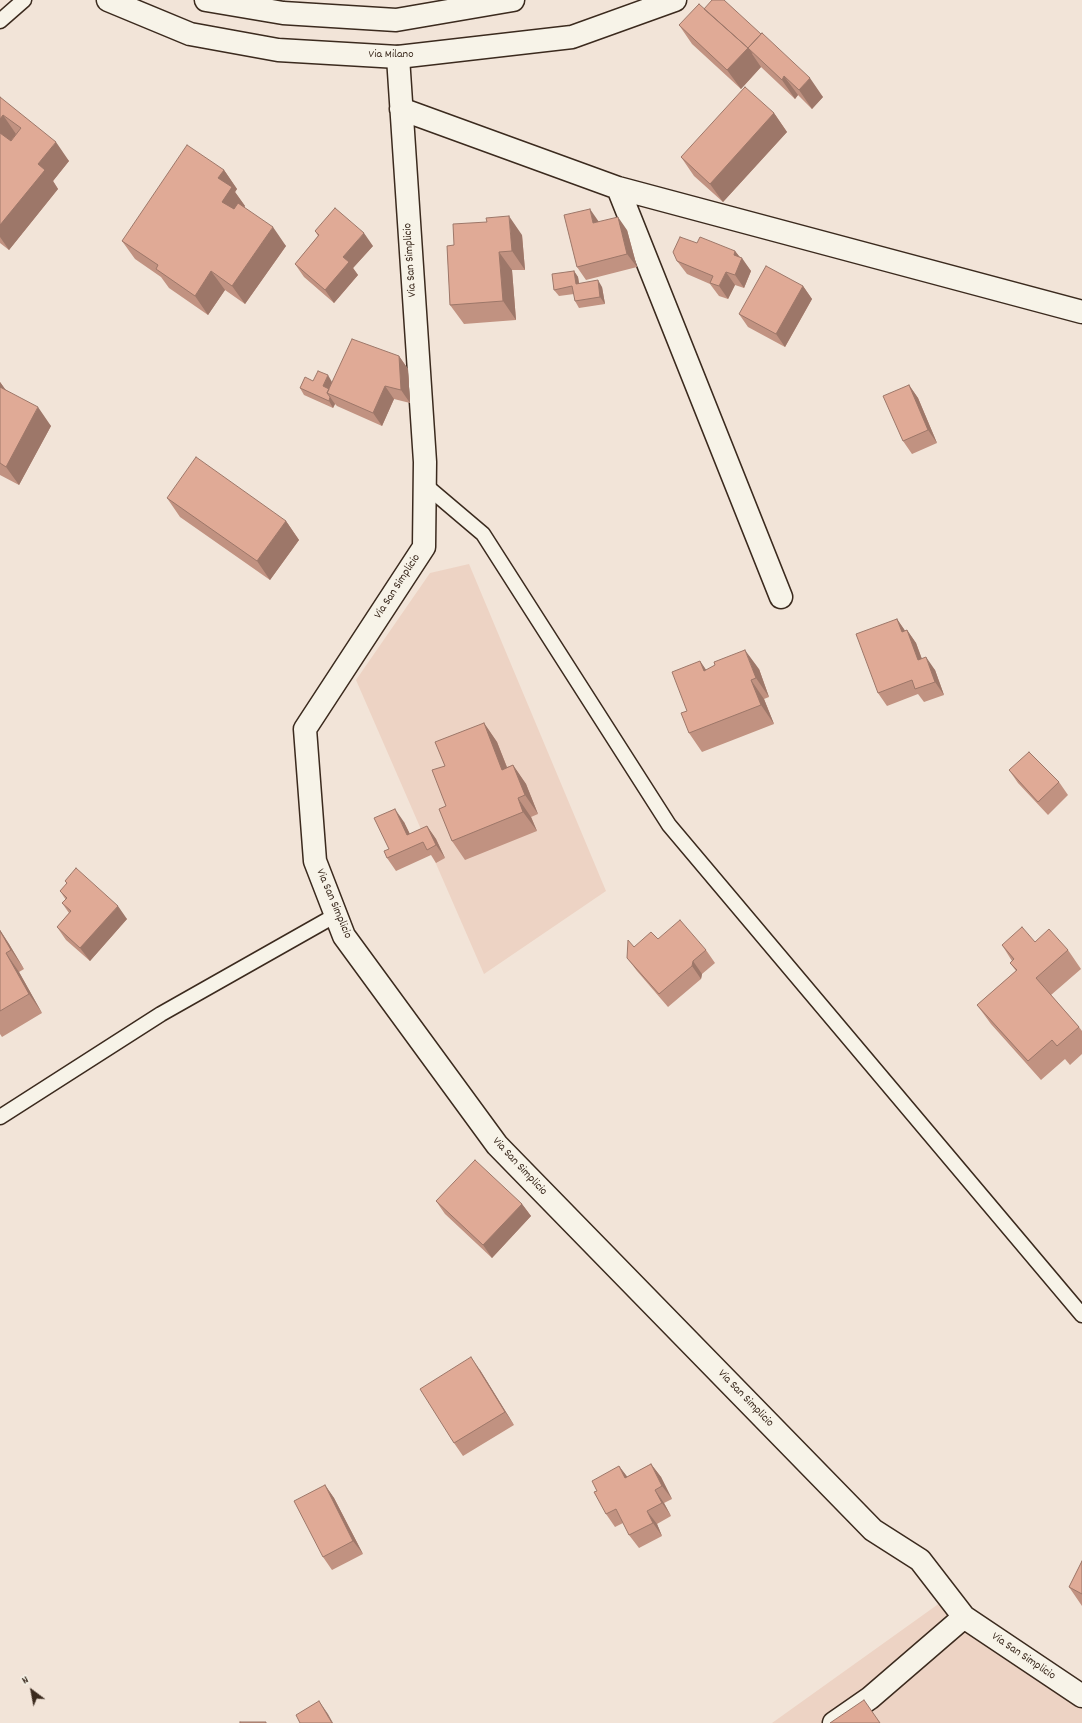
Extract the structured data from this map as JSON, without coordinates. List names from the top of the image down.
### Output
{
  "streets": {
    "street": ["Via Milano", "Via San Simplicio"]
  },
  "crossings": [
    ["Via Milano", "Via San Simplicio"]
  ],
  "north": "top left"
}
